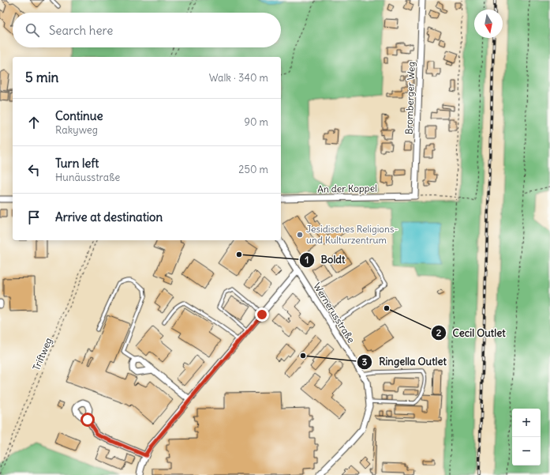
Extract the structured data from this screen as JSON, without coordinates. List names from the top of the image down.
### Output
{
  "streets": {
    "street": ["Bromberger Weg", "An der Koppel", "Wernerusstraße"],
    "path": ["Triftweg"]
  },
  "crossings": [
    ["Bromberger Weg", "An der Koppel"]
  ],
  "places": [
    "Jesidisches Religions- und Kulturzentrum",
    "Boldt",
    "Cecil Outlet",
    "Ringella Outlet"
  ],
  "north": "bottom",
  "page": {
    "search": "Search here",
    "heading": ["5 min", "Walk · 340 m"],
    "list": [
      ["Continue", "Rakyweg", "90 m"],
      ["Turn left", "Hunäusstraße", "250 m"],
      "Arrive at destination"
    ],
    "map_buttons": ["+", "−"]
  }
}
